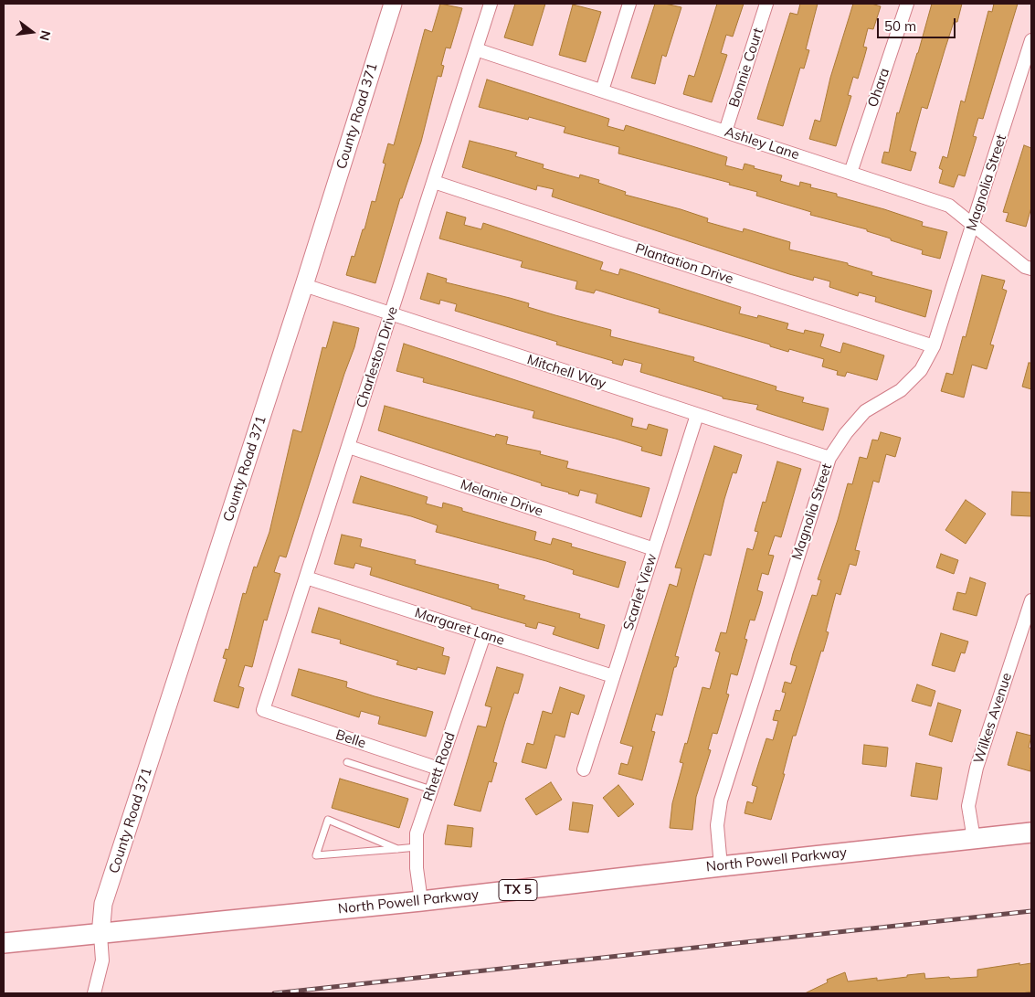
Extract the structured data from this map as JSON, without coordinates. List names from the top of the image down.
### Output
{
  "streets": {
    "main road": ["North Powell Parkway", "TX 5"],
    "street": [
      "Bonnie Court",
      "Ohara",
      "County Road 371",
      "Ashley Lane",
      "Magnolia Street",
      "Plantation Drive",
      "Charleston Drive",
      "Mitchell Way",
      "Melanie Drive",
      "Scarlet View",
      "Margaret Lane",
      "Wilkes Avenue",
      "Belle",
      "Rhett Road"
    ]
  },
  "crossings": [
    ["Bonnie Court", "Ashley Lane"],
    ["Ohara", "Ashley Lane"],
    ["County Road 371", "Mitchell Way"],
    ["County Road 371", "North Powell Parkway"],
    ["Ashley Lane", "Magnolia Street"],
    ["Ashley Lane", "Charleston Drive"],
    ["Magnolia Street", "Plantation Drive"],
    ["Magnolia Street", "Mitchell Way"],
    ["Magnolia Street", "North Powell Parkway"],
    ["Plantation Drive", "Charleston Drive"],
    ["Charleston Drive", "Mitchell Way"],
    ["Charleston Drive", "Melanie Drive"],
    ["Charleston Drive", "Margaret Lane"],
    ["Charleston Drive", "Belle"],
    ["Mitchell Way", "Scarlet View"],
    ["Melanie Drive", "Scarlet View"],
    ["Scarlet View", "Margaret Lane"],
    ["Margaret Lane", "Rhett Road"],
    ["Wilkes Avenue", "North Powell Parkway"],
    ["Belle", "Rhett Road"],
    ["Rhett Road", "North Powell Parkway"]
  ],
  "scale_bar": "50 m",
  "north": "right"
}
